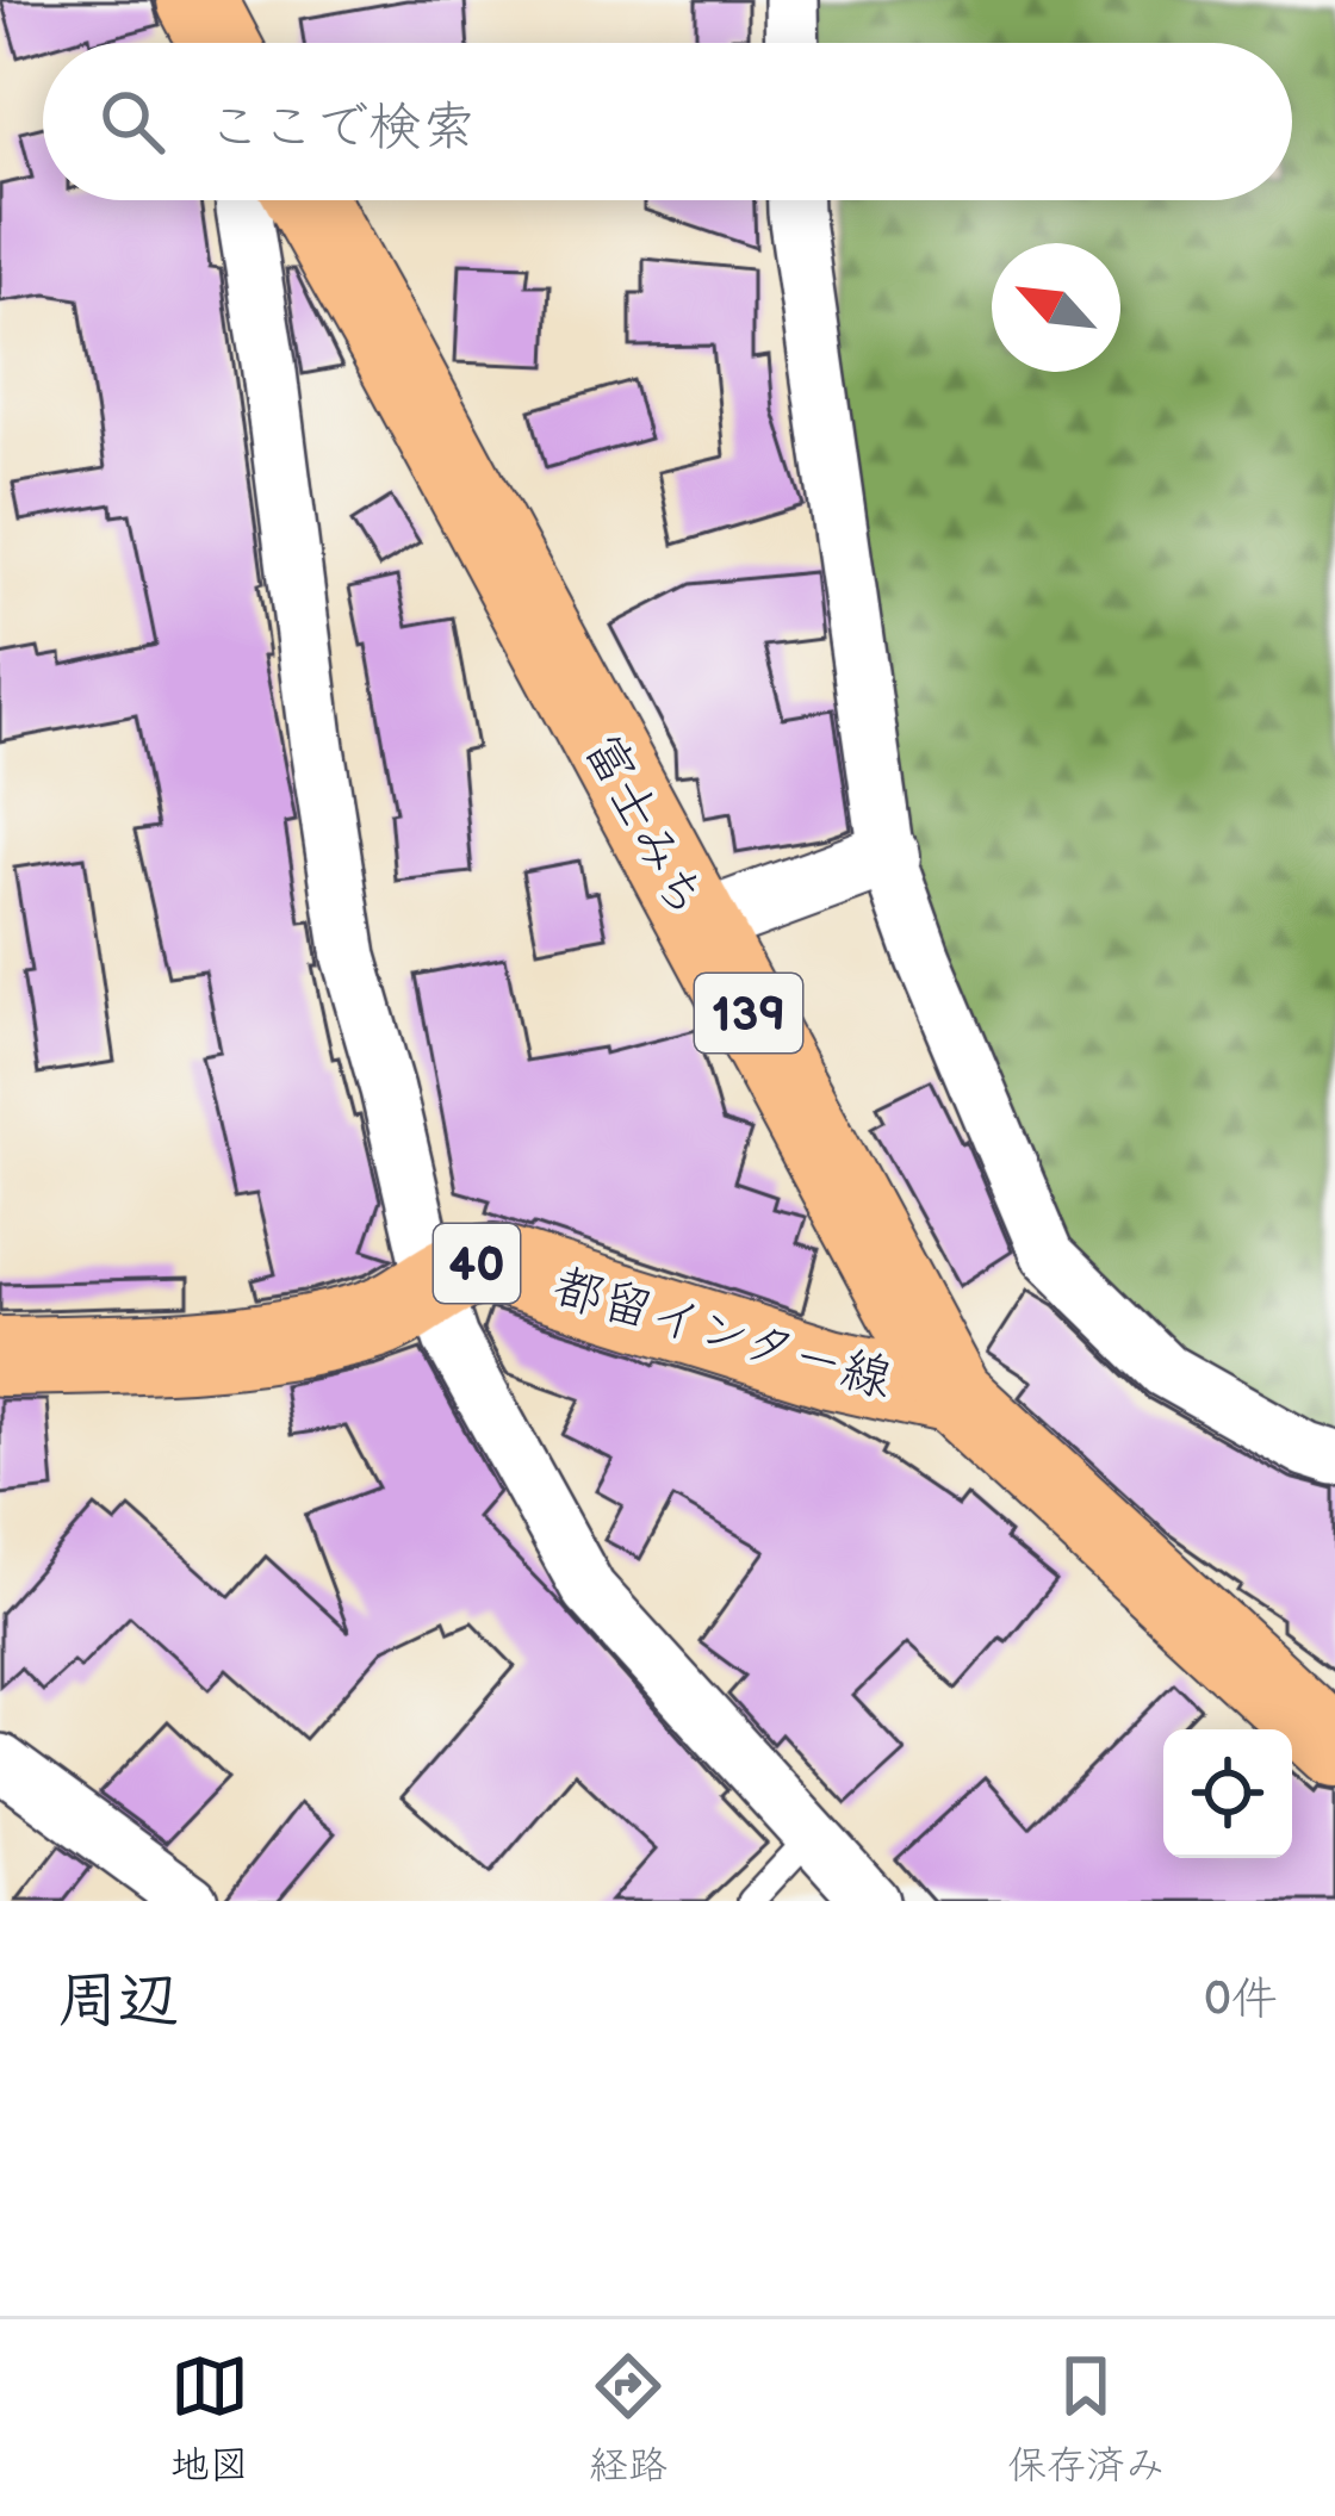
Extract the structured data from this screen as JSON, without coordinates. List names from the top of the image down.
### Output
{
  "streets": {
    "main road": [
      "富士みち",
      "139",
      "40",
      "都留インター線"
    ]
  },
  "crossings": [
    ["富士みち", "都留インター線"]
  ],
  "north": "top left",
  "page": {
    "search": "ここで検索",
    "heading": ["周辺", "0件"],
    "nav": ["地図", "経路", "保存済み"]
  }
}
